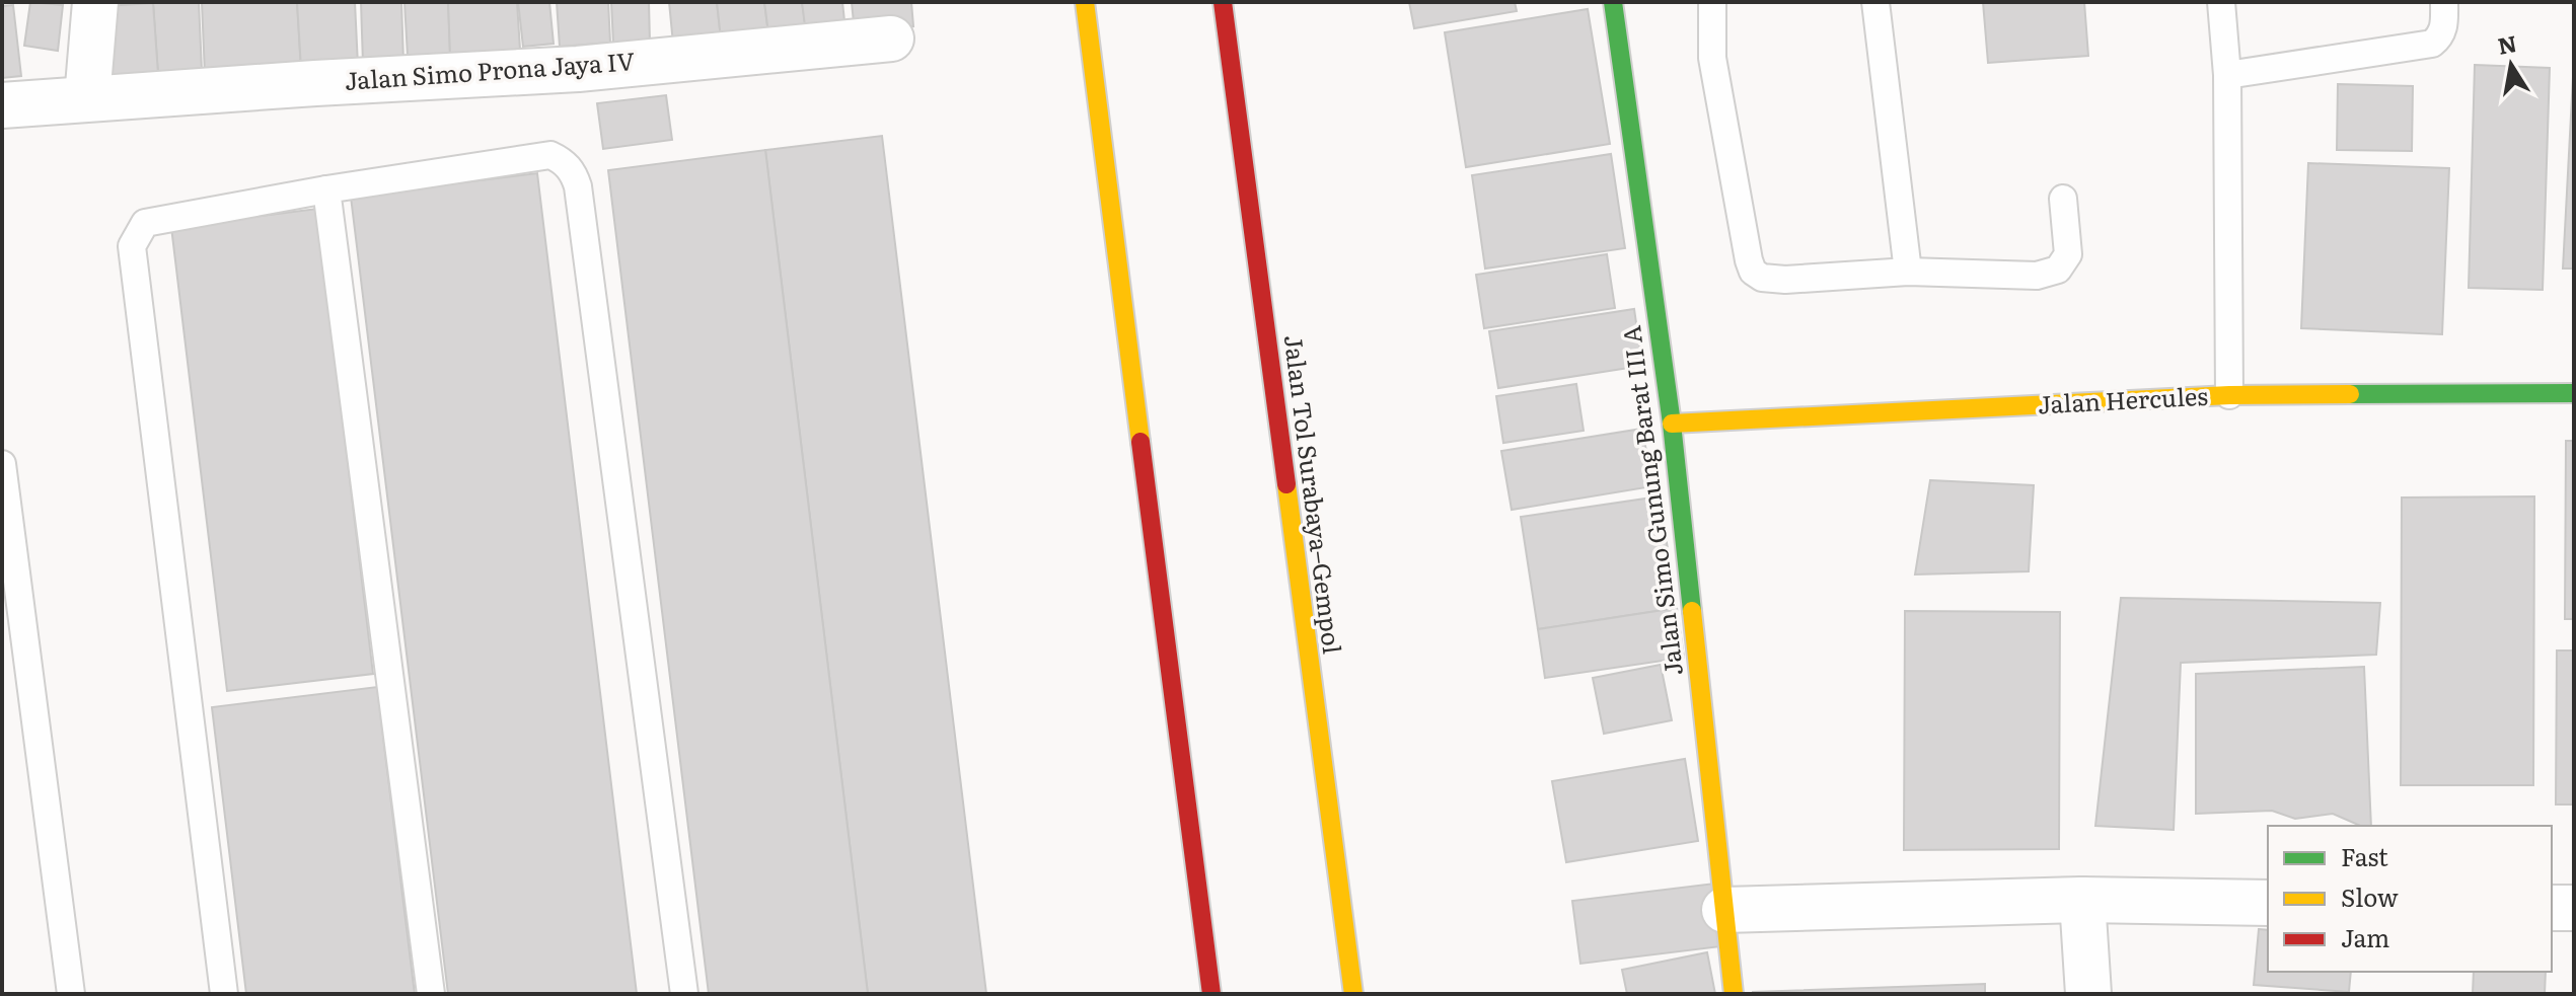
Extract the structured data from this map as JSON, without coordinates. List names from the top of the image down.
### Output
{
  "streets": {
    "main road": ["Jalan Hercules", "Jalan Tol Surabaya–Gempol", "Jalan Simo Gunung Barat III A"],
    "street": ["Jalan Simo Prona Jaya IV"]
  },
  "crossings": [
    ["Jalan Hercules", "Jalan Simo Gunung Barat III A"]
  ],
  "legend": ["Fast", "Slow", "Jam"],
  "north": "top"
}
